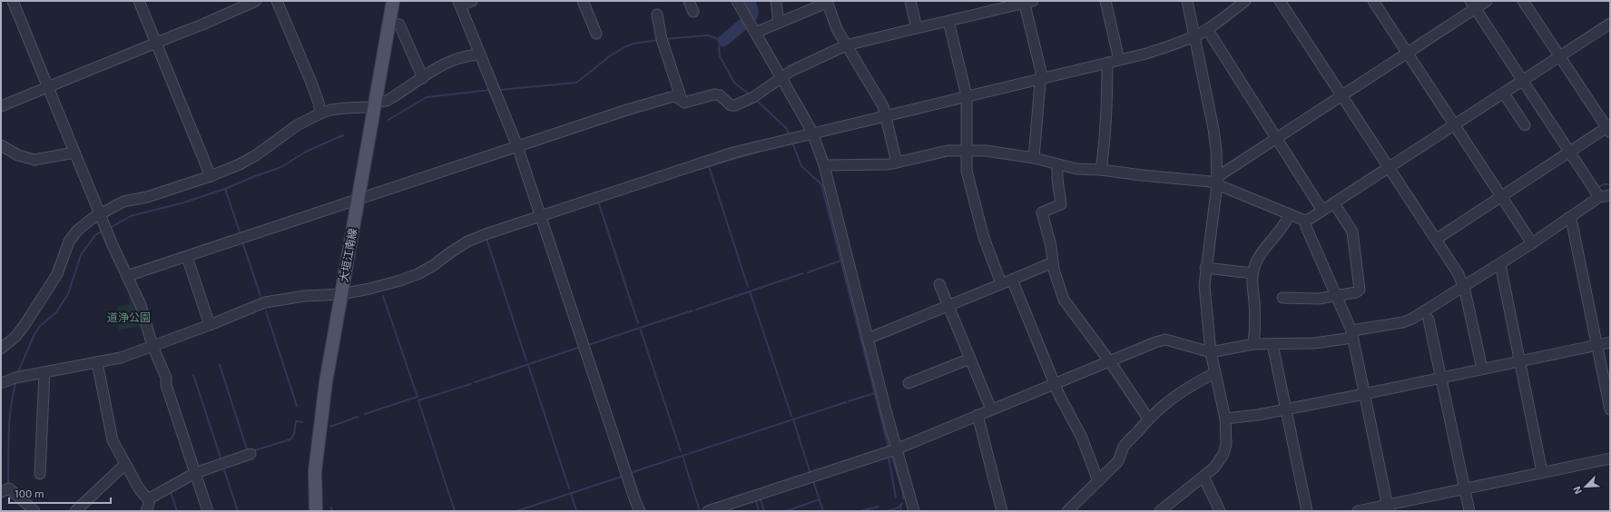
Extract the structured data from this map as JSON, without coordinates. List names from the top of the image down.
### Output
{
  "streets": {
    "main road": ["大垣江南線"]
  },
  "parks": ["道浄公園"],
  "scale_bar": "100 m",
  "north": "bottom left"
}
